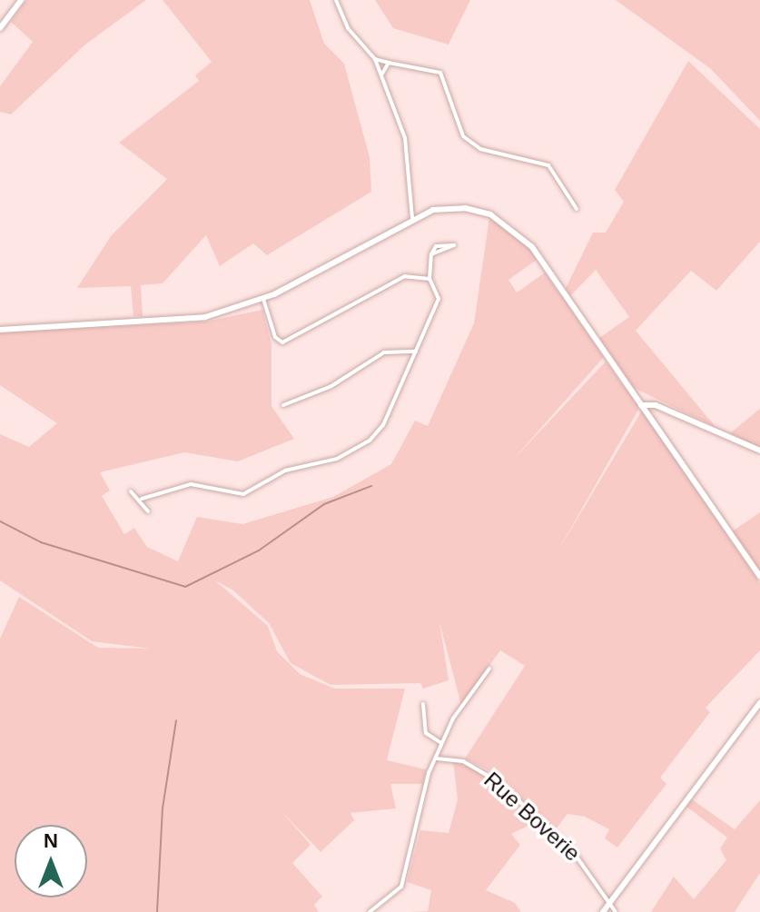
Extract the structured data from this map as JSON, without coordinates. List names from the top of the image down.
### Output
{
  "streets": {
    "street": ["Rue Boverie"]
  },
  "north": "top"
}
